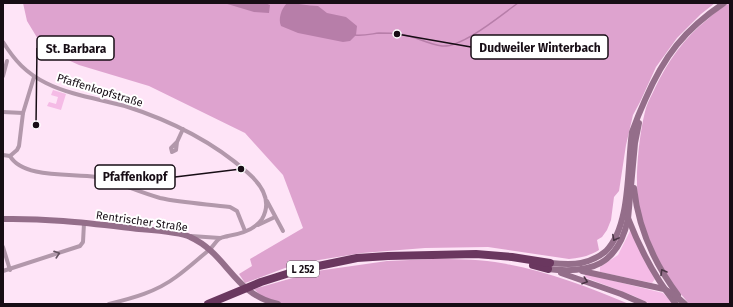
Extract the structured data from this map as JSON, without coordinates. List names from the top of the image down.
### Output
{
  "streets": {
    "highway": ["L 252"],
    "main road": ["Rentrischer Straße"],
    "street": ["Pfaffenkopfstraße"]
  },
  "places": ["Dudweiler Winterbach", "St. Barbara", "Pfaffenkopf"]
}
